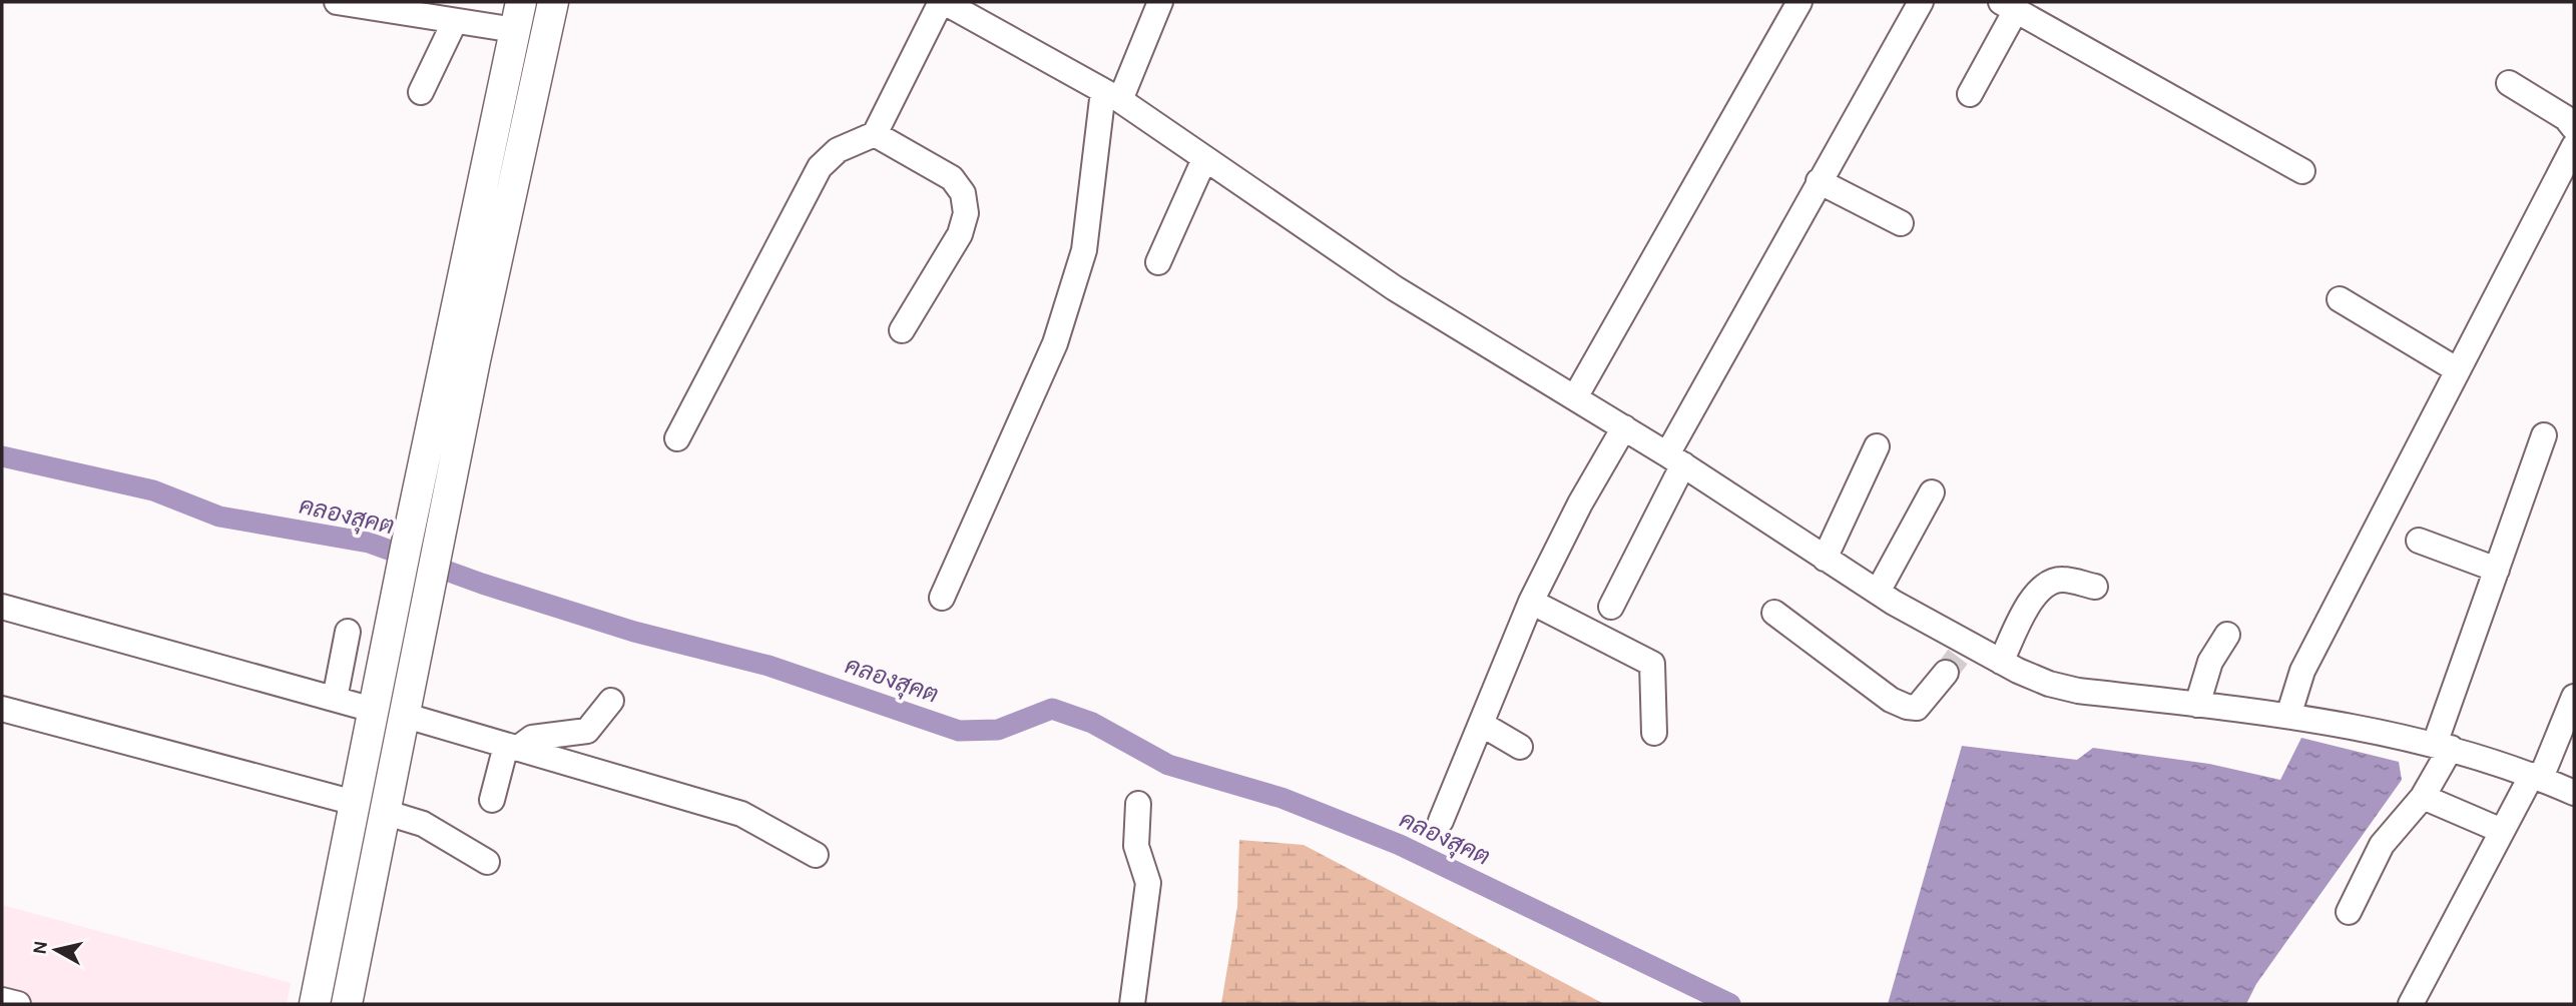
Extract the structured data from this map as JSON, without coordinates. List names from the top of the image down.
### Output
{
  "water": ["คลองสุคต"],
  "north": "left"
}
